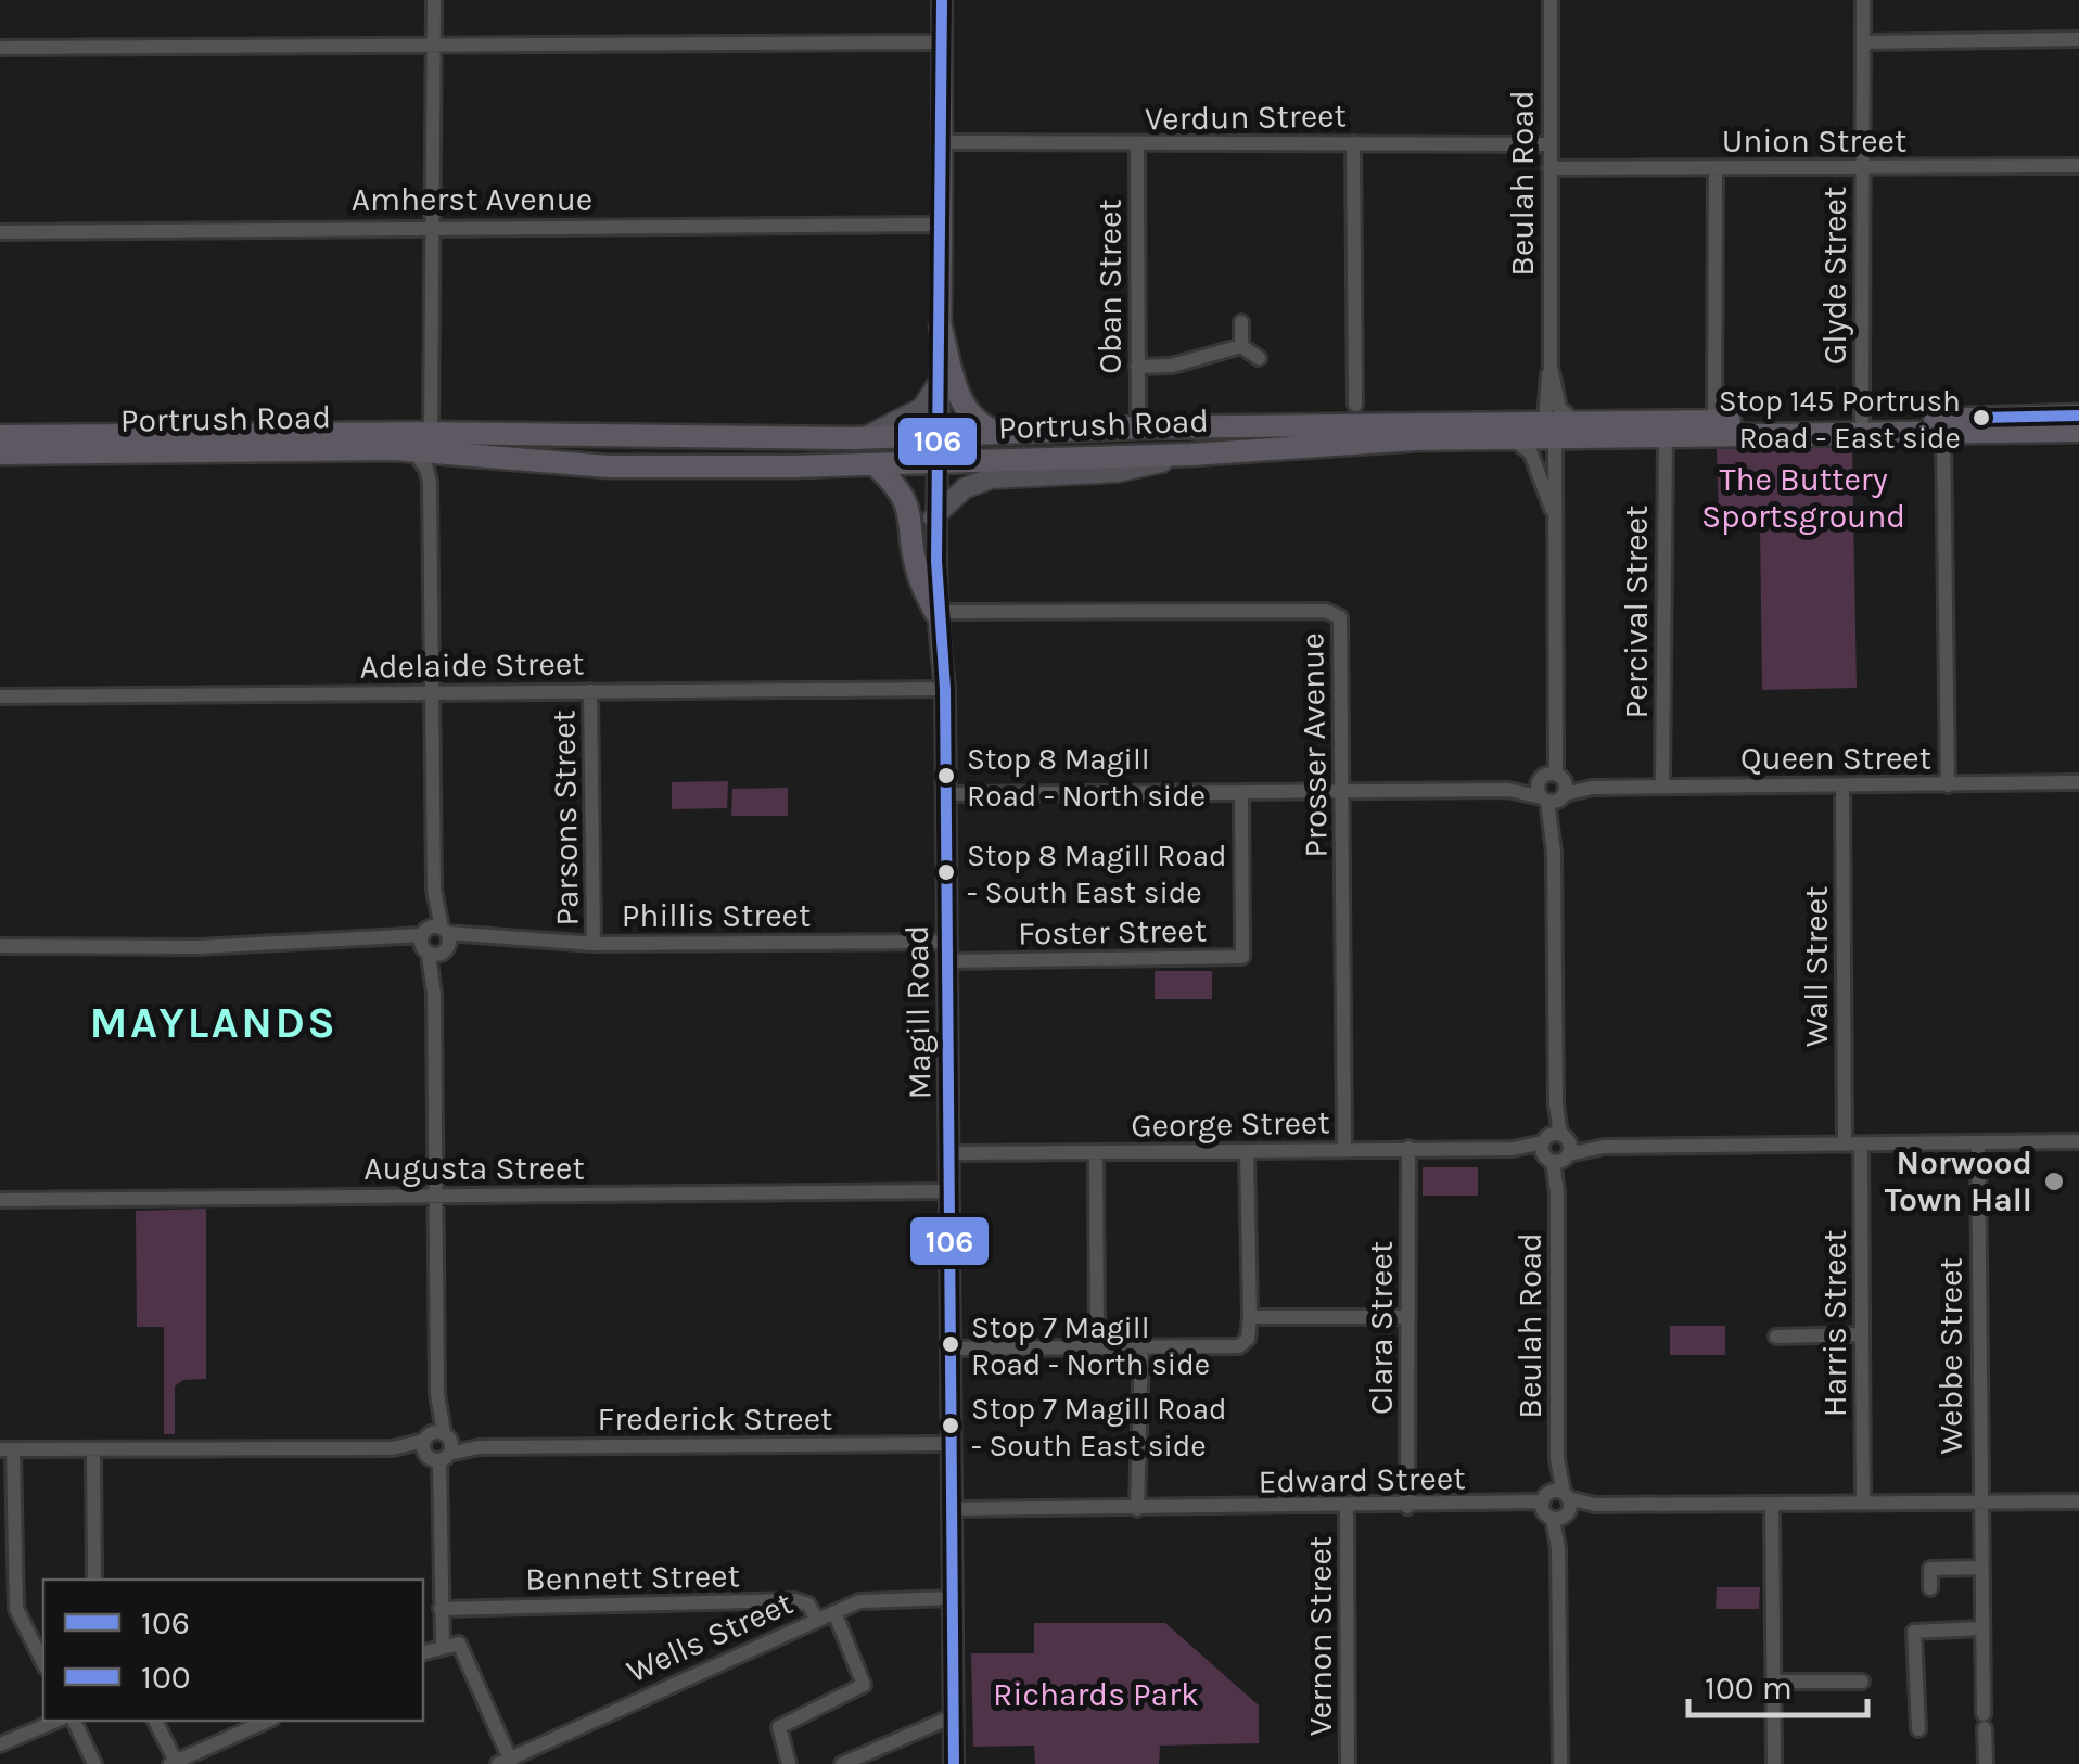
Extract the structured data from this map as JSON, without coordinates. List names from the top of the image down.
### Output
{
  "streets": {
    "highway": ["Portrush Road"],
    "main road": ["Magill Road"],
    "street": [
      "Verdun Street",
      "Union Street",
      "Beulah Road",
      "Amherst Avenue",
      "Glyde Street",
      "Oban Street",
      "Percival Street",
      "Adelaide Street",
      "Prosser Avenue",
      "Queen Street",
      "Parsons Street",
      "Phillis Street",
      "Foster Street",
      "Wall Street",
      "George Street",
      "Augusta Street",
      "Harris Street",
      "Clara Street",
      "Webbe Street",
      "Frederick Street",
      "Edward Street",
      "Bennett Street",
      "Vernon Street",
      "Wells Street"
    ]
  },
  "crossings": [
    ["Verdun Street", "Beulah Road"],
    ["Verdun Street", "Oban Street"],
    ["Verdun Street", "Magill Road"],
    ["Union Street", "Beulah Road"],
    ["Union Street", "Glyde Street"],
    ["Beulah Road", "Portrush Road"],
    ["Beulah Road", "Queen Street"],
    ["Beulah Road", "George Street"],
    ["Beulah Road", "Edward Street"],
    ["Amherst Avenue", "Magill Road"],
    ["Glyde Street", "Portrush Road"],
    ["Oban Street", "Portrush Road"],
    ["Portrush Road", "Magill Road"],
    ["Percival Street", "Queen Street"],
    ["Adelaide Street", "Parsons Street"],
    ["Adelaide Street", "Magill Road"],
    ["Prosser Avenue", "Queen Street"],
    ["Prosser Avenue", "Magill Road"],
    ["Prosser Avenue", "George Street"],
    ["Queen Street", "Foster Street"],
    ["Queen Street", "Wall Street"],
    ["Queen Street", "Magill Road"],
    ["Parsons Street", "Phillis Street"],
    ["Phillis Street", "Foster Street"],
    ["Phillis Street", "Magill Road"],
    ["Foster Street", "Magill Road"],
    ["Wall Street", "George Street"],
    ["Magill Road", "George Street"],
    ["Magill Road", "Augusta Street"],
    ["Magill Road", "Frederick Street"],
    ["Magill Road", "Edward Street"],
    ["Magill Road", "Wells Street"],
    ["George Street", "Harris Street"],
    ["George Street", "Clara Street"],
    ["George Street", "Webbe Street"],
    ["Harris Street", "Edward Street"],
    ["Clara Street", "Edward Street"],
    ["Webbe Street", "Edward Street"],
    ["Edward Street", "Vernon Street"],
    ["Bennett Street", "Wells Street"]
  ],
  "districts": ["MAYLANDS"],
  "parks": ["The Buttery Sportsground", "Richards Park"],
  "places": [
    "Stop 145 Portrush Road - East side",
    "Stop 8 Magill Road - North side",
    "Stop 8 Magill Road - South East side",
    "Norwood Town Hall",
    "Stop 7 Magill Road - North side",
    "Stop 7 Magill Road - South East side"
  ],
  "lines": ["transit line 106", "transit line 100"],
  "legend": ["106", "100"],
  "scale_bar": "100 m"
}
